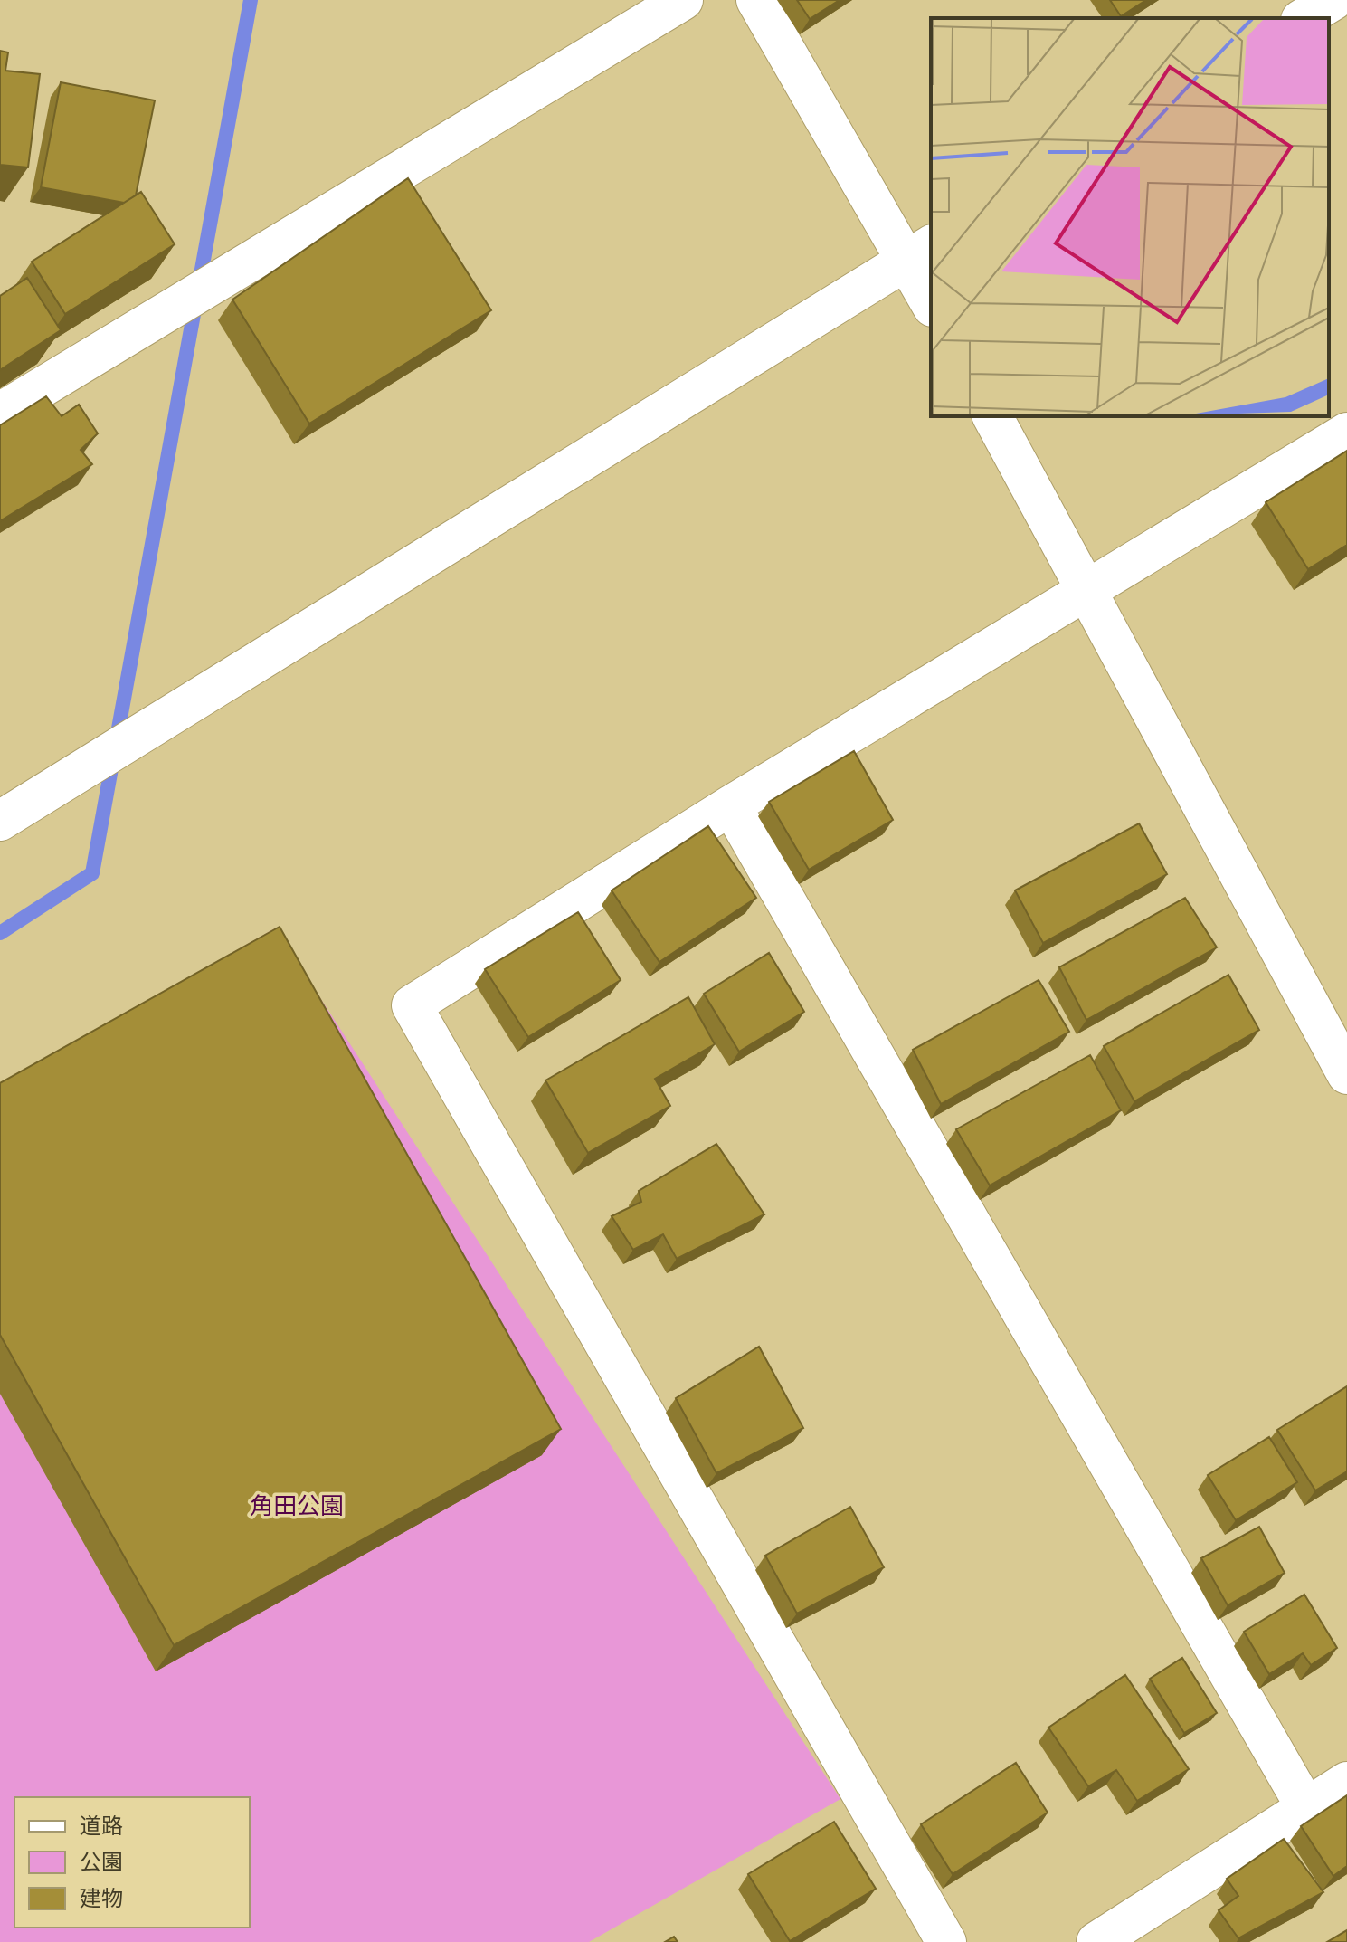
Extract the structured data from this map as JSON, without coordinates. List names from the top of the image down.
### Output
{
  "parks": ["角田公園"],
  "legend": ["道路", "公園", "建物"]
}
